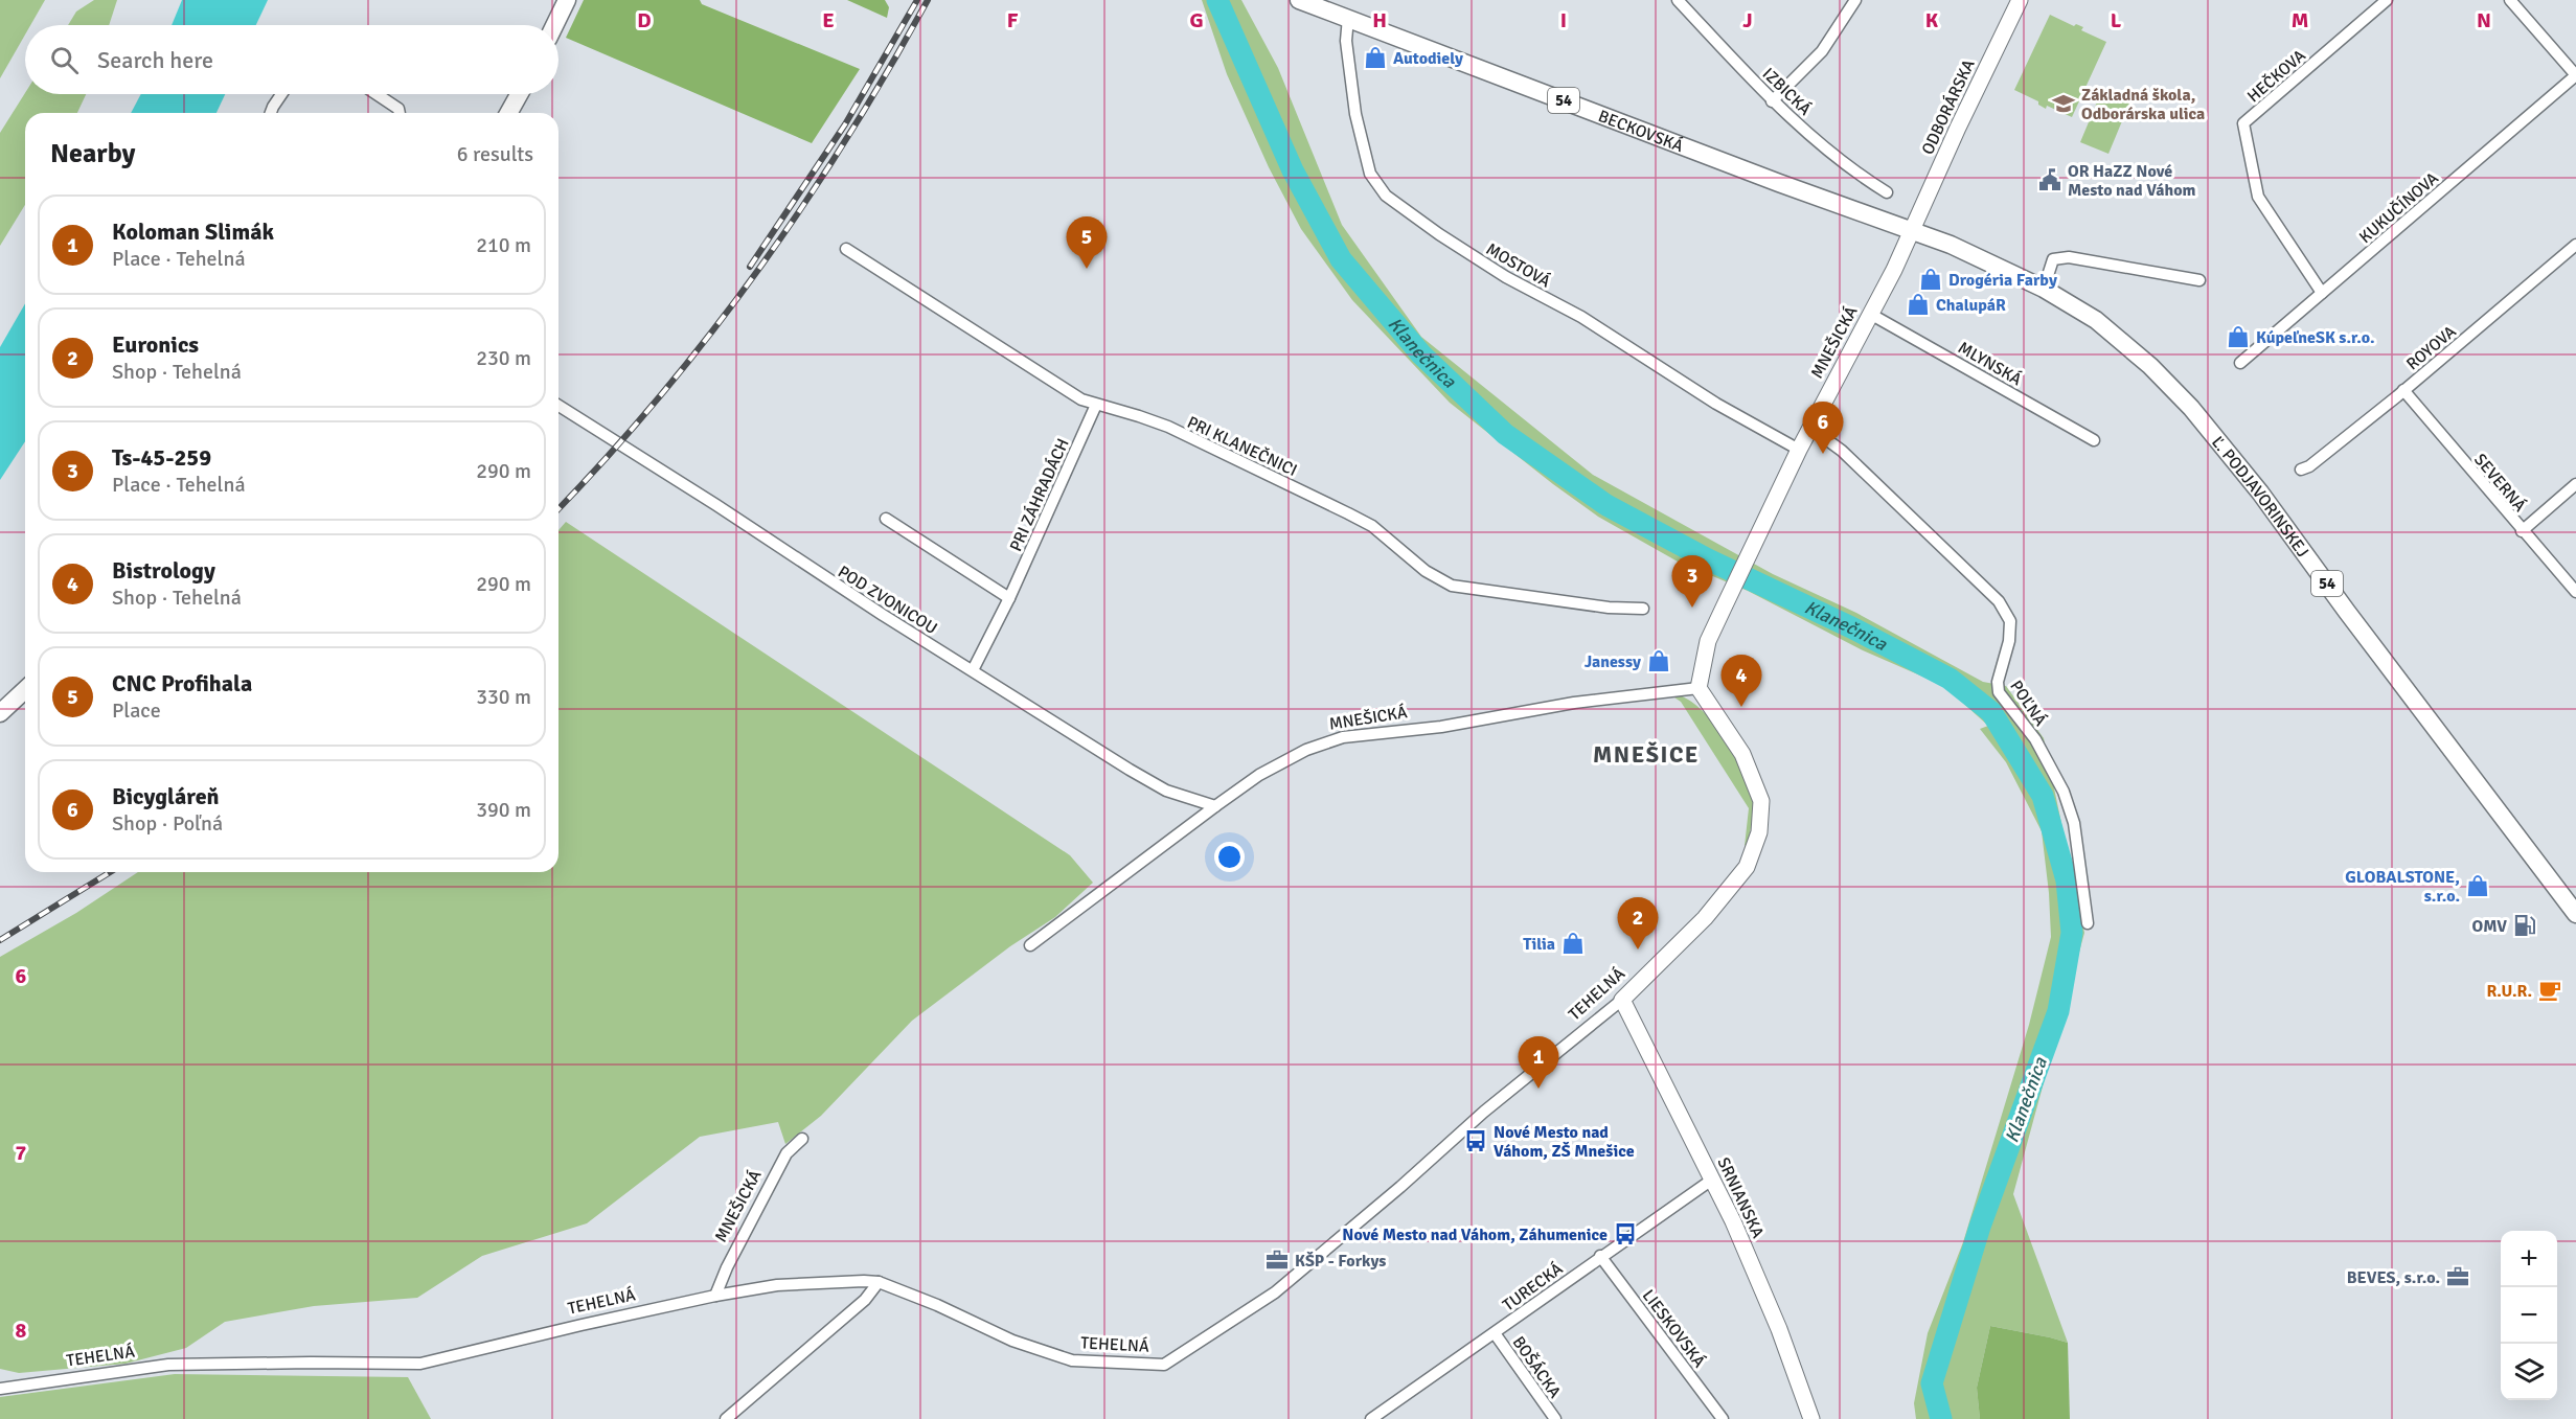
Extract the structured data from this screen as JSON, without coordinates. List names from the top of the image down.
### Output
{
  "streets": {
    "main road": ["54", "BECKOVSKÁ", "Ľ. PODJAVORINSKEJ"],
    "street": [
      "HEČKOVA",
      "IZBICKÁ",
      "ODBORÁRSKA",
      "KUKUČÍNOVA",
      "MOSTOVÁ",
      "MNEŠICKÁ",
      "ROYOVA",
      "MLYNSKÁ",
      "PRI KLANEČNICI",
      "SEVERNÁ",
      "PRI ZÁHRADÁCH",
      "POD ZVONICOU",
      "POĽNÁ",
      "TEHELNÁ",
      "SRNIANSKA",
      "TURECKÁ",
      "LIESKOVSKÁ",
      "BOŠÁCKA"
    ]
  },
  "crossings": [
    ["HEČKOVA", "KUKUČÍNOVA"],
    ["ODBORÁRSKA", "BECKOVSKÁ"],
    ["ODBORÁRSKA", "MNEŠICKÁ"],
    ["ODBORÁRSKA", "Ľ. PODJAVORINSKEJ"],
    ["BECKOVSKÁ", "MOSTOVÁ"],
    ["BECKOVSKÁ", "MNEŠICKÁ"],
    ["BECKOVSKÁ", "Ľ. PODJAVORINSKEJ"],
    ["MOSTOVÁ", "MNEŠICKÁ"],
    ["MNEŠICKÁ", "MLYNSKÁ"],
    ["MNEŠICKÁ", "Ľ. PODJAVORINSKEJ"],
    ["MNEŠICKÁ", "POD ZVONICOU"],
    ["MNEŠICKÁ", "POĽNÁ"],
    ["MNEŠICKÁ", "TEHELNÁ"],
    ["ROYOVA", "SEVERNÁ"],
    ["PRI KLANEČNICI", "PRI ZÁHRADÁCH"],
    ["PRI ZÁHRADÁCH", "POD ZVONICOU"],
    ["TEHELNÁ", "SRNIANSKA"],
    ["SRNIANSKA", "TURECKÁ"],
    ["TURECKÁ", "LIESKOVSKÁ"],
    ["TURECKÁ", "BOŠÁCKA"]
  ],
  "districts": ["MNEŠICE"],
  "water": ["Klanečnica"],
  "places": {
    "shop": [
      "Autodiely",
      "Drogéria Farby",
      "ChalupáR",
      "KúpeľneSK s.r.o.",
      "Janessy",
      "GLOBALSTONE, s.r.o.",
      "Tilia"
    ],
    "school or university": ["Základná škola, Odborárska ulica"],
    "public building": ["OR HaZZ Nové Mesto nad Váhom"],
    "fuel station": ["OMV"],
    "cafe": ["R.U.R."],
    "bus stop": ["Nové Mesto nad Váhom, ZŠ Mnešice", "Nové Mesto nad Váhom, Záhumenice"],
    "office": ["KŠP - Forkys", "BEVES, s.r.o."]
  },
  "page": {
    "search": "Search here",
    "heading": ["Nearby", "6 results"],
    "list": [
      {
        "mark": "1",
        "name": "Koloman Slimák",
        "note": "Place · Tehelná",
        "value": "210 m"
      },
      {
        "mark": "2",
        "name": "Euronics",
        "note": "Shop · Tehelná",
        "value": "230 m"
      },
      {
        "mark": "3",
        "name": "Ts-45-259",
        "note": "Place · Tehelná",
        "value": "290 m"
      },
      {
        "mark": "4",
        "name": "Bistrology",
        "note": "Shop · Tehelná",
        "value": "290 m"
      },
      {
        "mark": "5",
        "name": "CNC Profihala",
        "note": "Place",
        "value": "330 m"
      },
      {
        "mark": "6",
        "name": "Bicygláreň",
        "note": "Shop · Poľná",
        "value": "390 m"
      }
    ],
    "pins": [
      "5",
      "6",
      "3",
      "4",
      "2",
      "1"
    ],
    "map_buttons": ["+", "−"]
  },
  "grid": {
    "columns": [
      "D",
      "E",
      "F",
      "G",
      "H",
      "I",
      "J",
      "K",
      "L",
      "M",
      "N"
    ],
    "rows": ["6", "7", "8"]
  }
}
